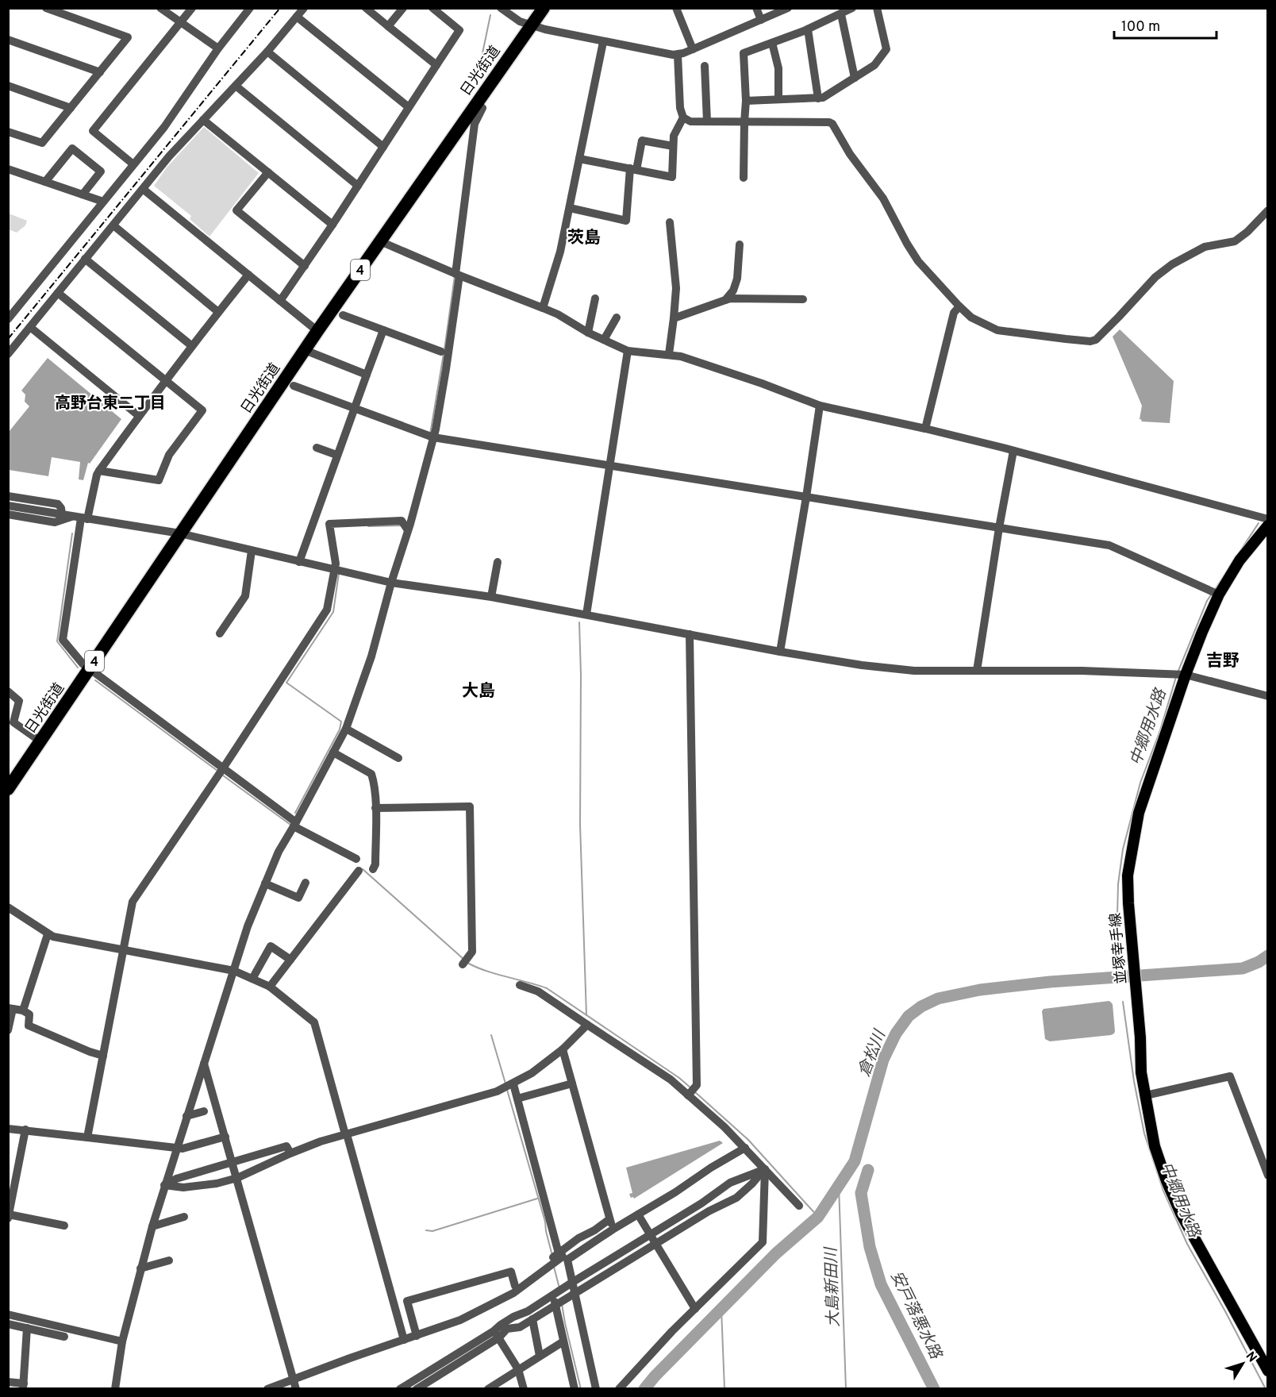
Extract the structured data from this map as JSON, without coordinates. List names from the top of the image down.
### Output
{
  "streets": {
    "highway": ["日光街道", "4"],
    "main road": ["並塚幸手線"]
  },
  "districts": [
    "茨島",
    "高野台東二丁目",
    "吉野",
    "大島"
  ],
  "water": [
    "中郷用水路",
    "倉松川",
    "大島新田川",
    "安戸落悪水路"
  ],
  "scale_bar": "100 m",
  "north": "top right"
}
